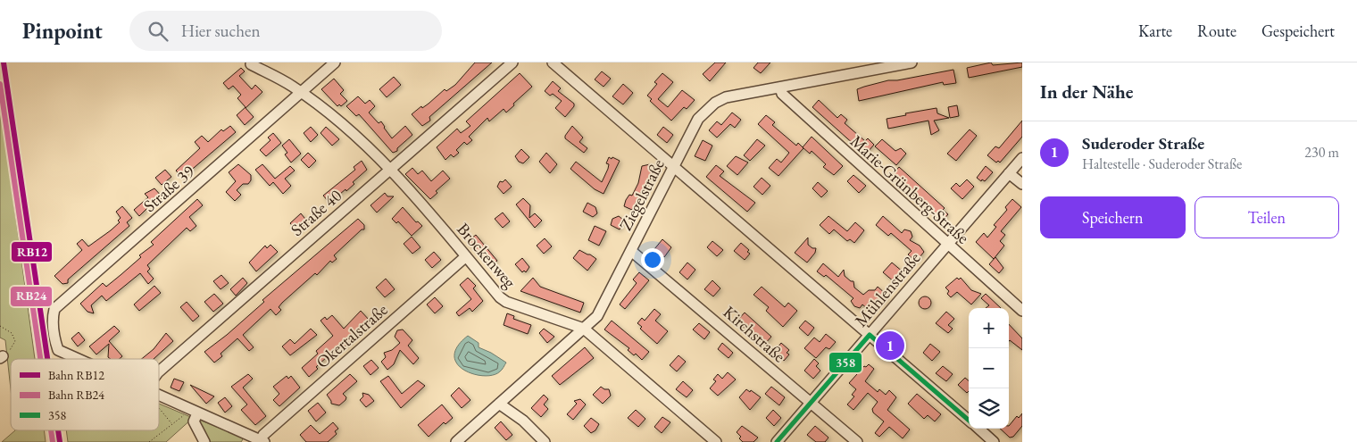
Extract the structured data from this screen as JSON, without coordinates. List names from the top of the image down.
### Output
{
  "streets": {
    "street": [
      "Straße 39",
      "Marie-Grünberg-Straße",
      "Ziegelstraße",
      "Straße 40",
      "Brockenweg",
      "Mühlenstraße",
      "Kirchstraße",
      "Okertalstraße"
    ]
  },
  "crossings": [
    ["Straße 39", "Brockenweg"],
    ["Marie-Grünberg-Straße", "Ziegelstraße"],
    ["Marie-Grünberg-Straße", "Mühlenstraße"],
    ["Ziegelstraße", "Brockenweg"],
    ["Ziegelstraße", "Kirchstraße"],
    ["Straße 40", "Brockenweg"],
    ["Brockenweg", "Okertalstraße"],
    ["Mühlenstraße", "Kirchstraße"]
  ],
  "lines": ["rail line RB12", "rail line RB24", "transit line 358"],
  "legend": ["Bahn RB12", "Bahn RB24", "358"],
  "page": {
    "header": "Pinpoint",
    "search": "Hier suchen",
    "nav": ["Karte", "Route", "Gespeichert"],
    "heading": "In der Nähe",
    "list": [
      {
        "mark": "1",
        "name": "Suderoder Straße",
        "note": "Haltestelle · Suderoder Straße",
        "value": "230 m"
      }
    ],
    "buttons": ["Speichern", "Teilen"],
    "map_buttons": ["+", "−"],
    "pins": "1"
  }
}
